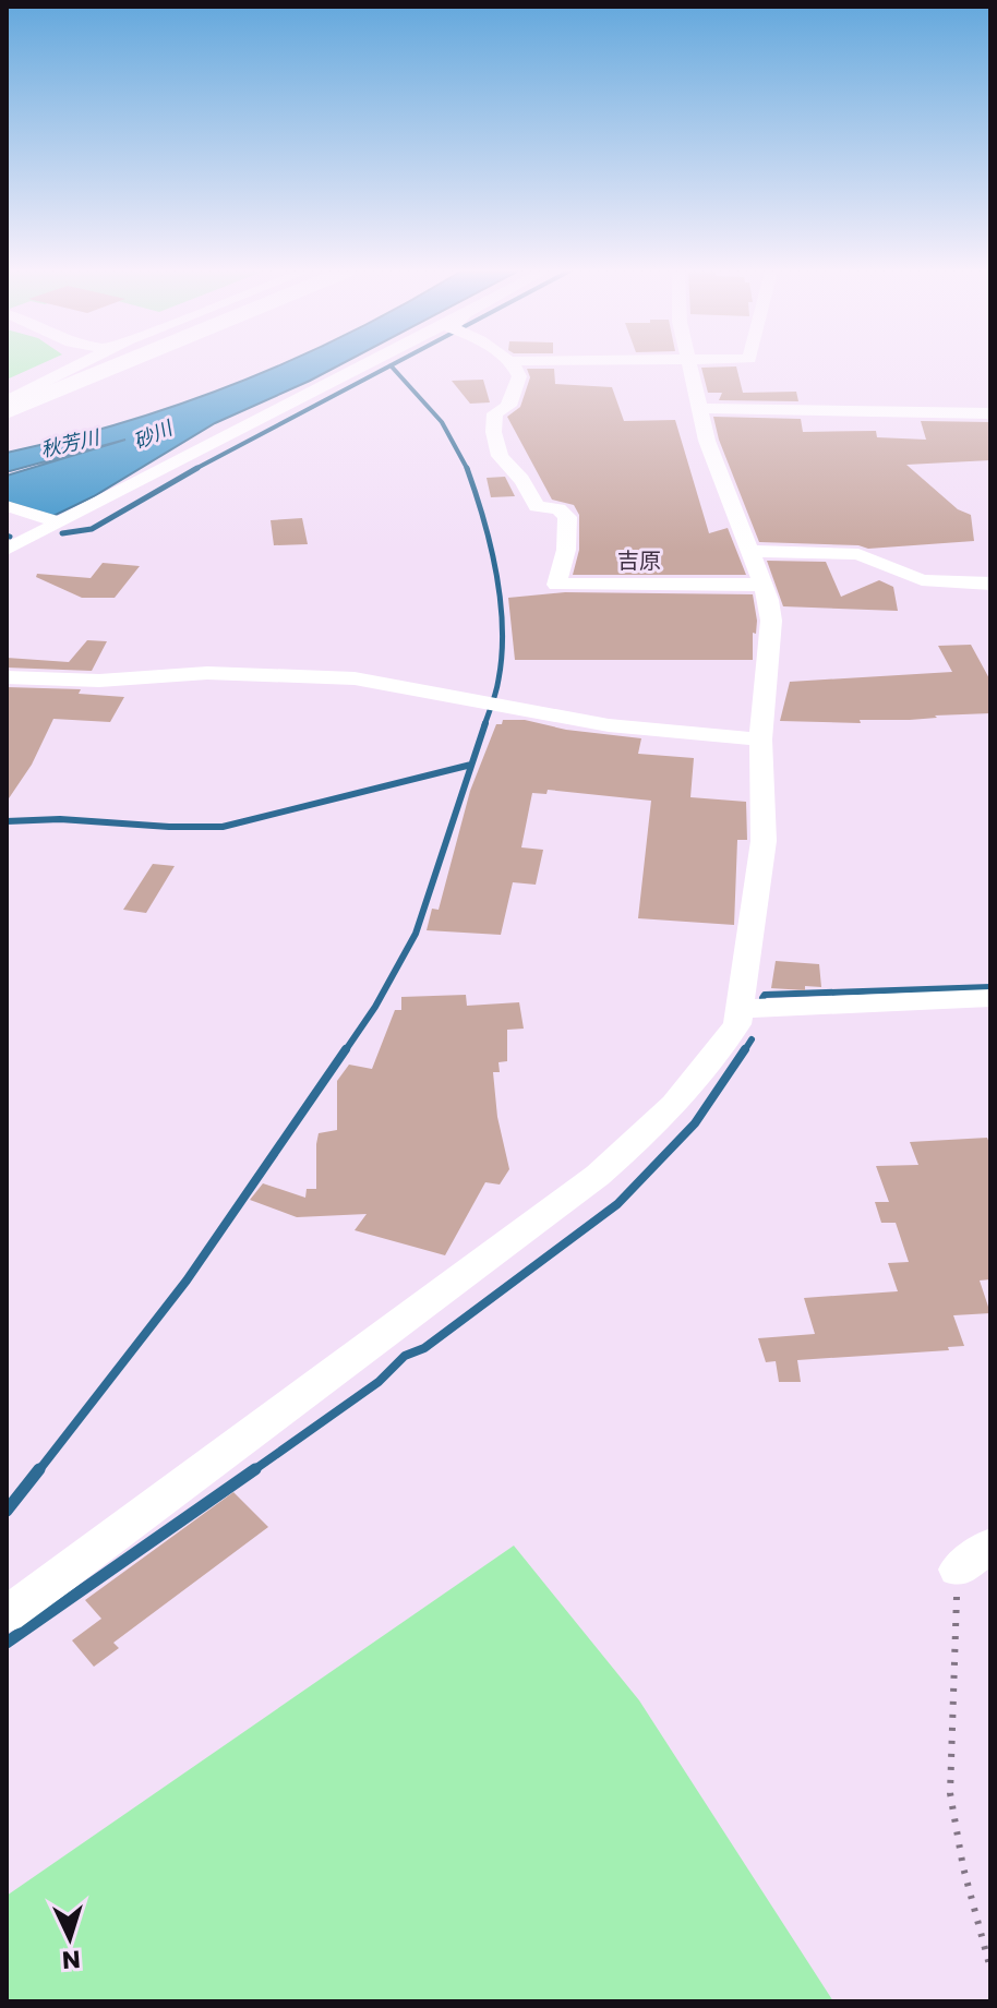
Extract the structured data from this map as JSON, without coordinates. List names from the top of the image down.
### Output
{
  "districts": ["吉原"],
  "water": ["砂川", "秋芳川"],
  "north": "bottom"
}
